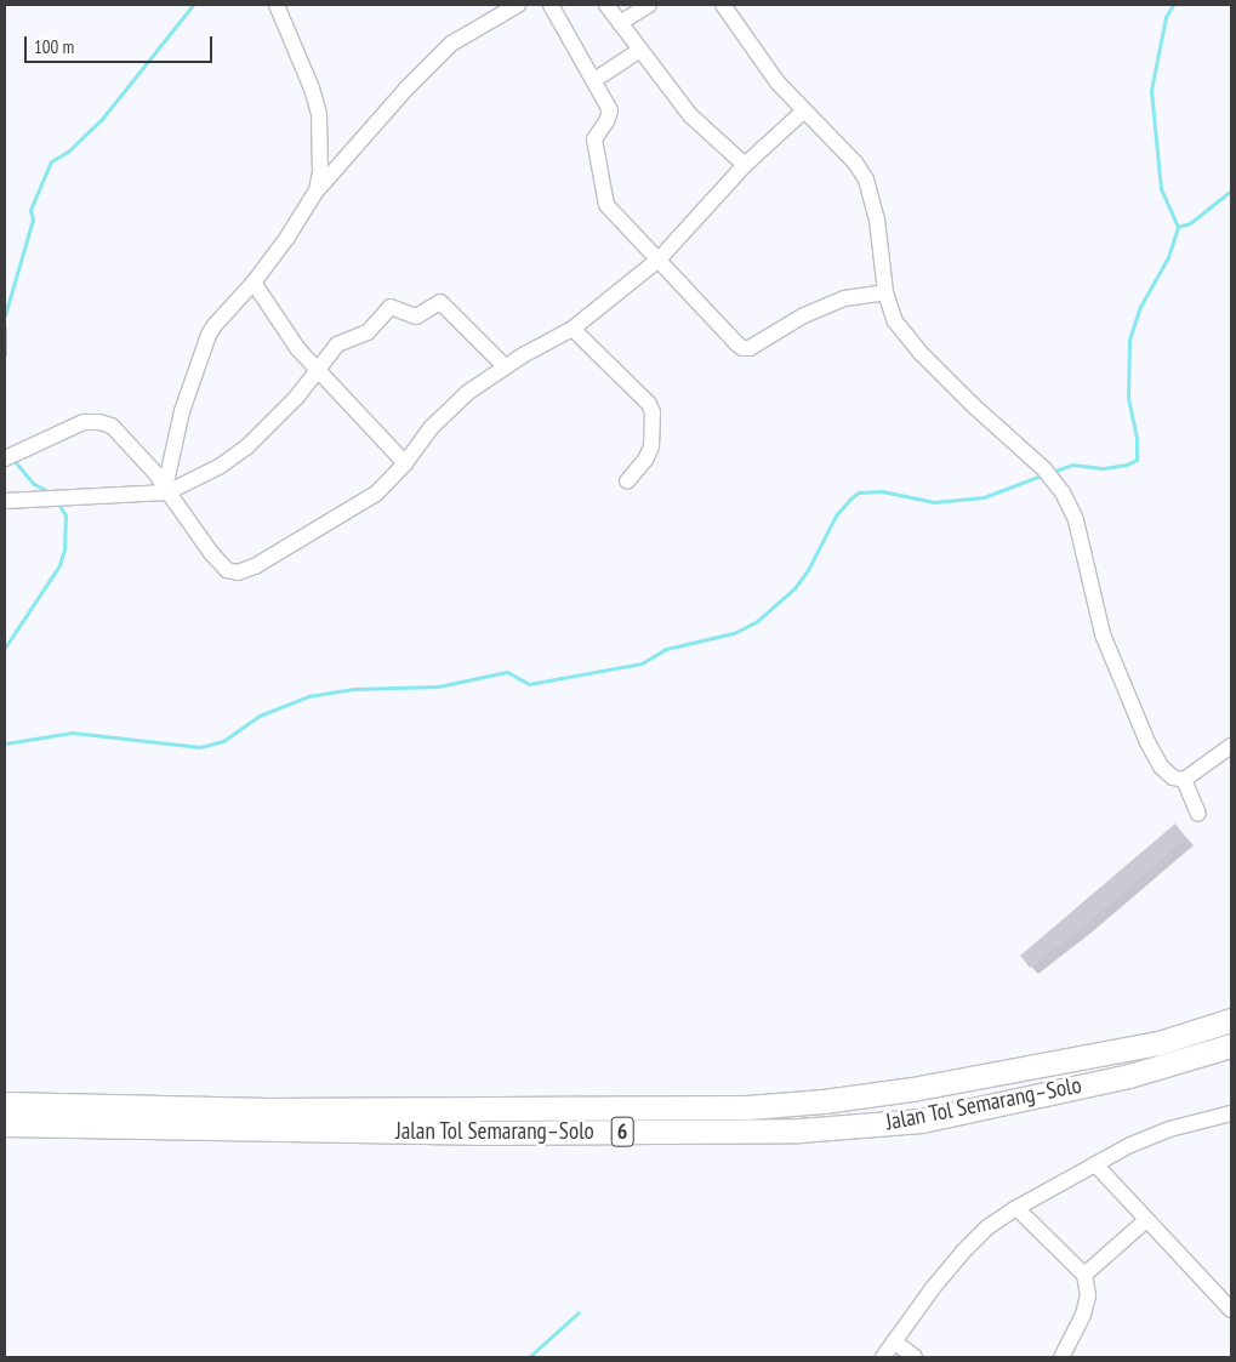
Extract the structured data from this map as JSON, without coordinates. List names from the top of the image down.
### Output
{
  "streets": {
    "highway": ["Jalan Tol Semarang–Solo", "6"]
  },
  "scale_bar": "100 m"
}
